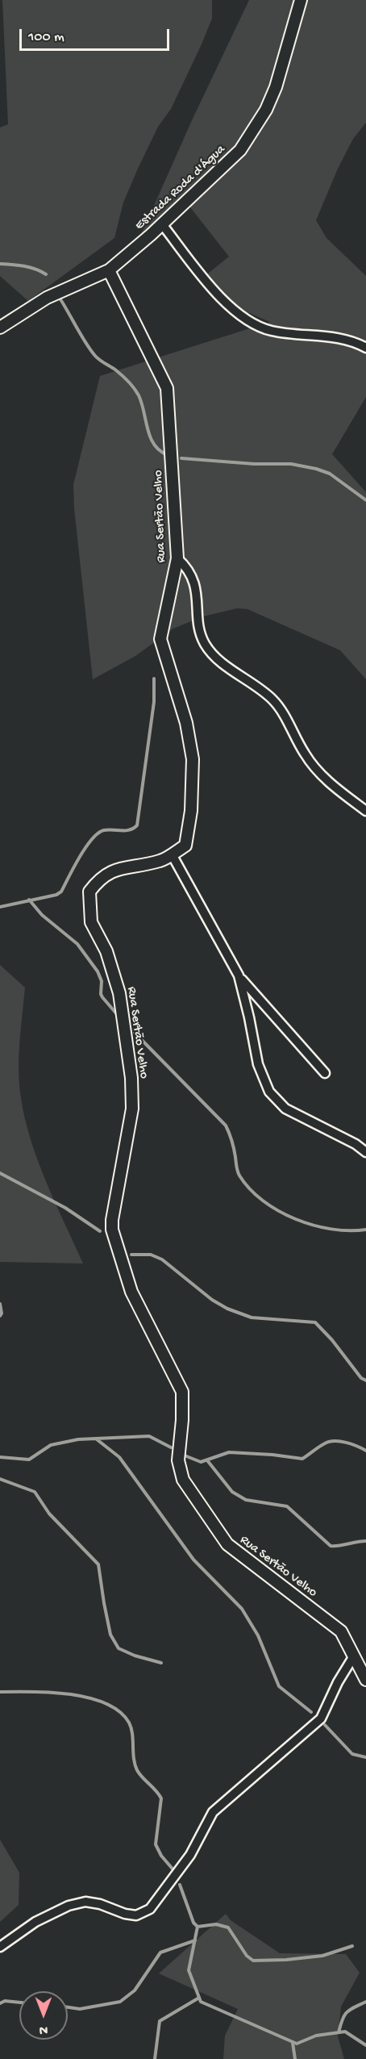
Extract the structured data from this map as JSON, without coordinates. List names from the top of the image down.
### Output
{
  "streets": {
    "street": ["Estrada Roda d'Água", "Rua Sertão Velho"]
  },
  "crossings": [
    ["Estrada Roda d'Água", "Rua Sertão Velho"]
  ],
  "scale_bar": "100 m",
  "north": "bottom"
}
